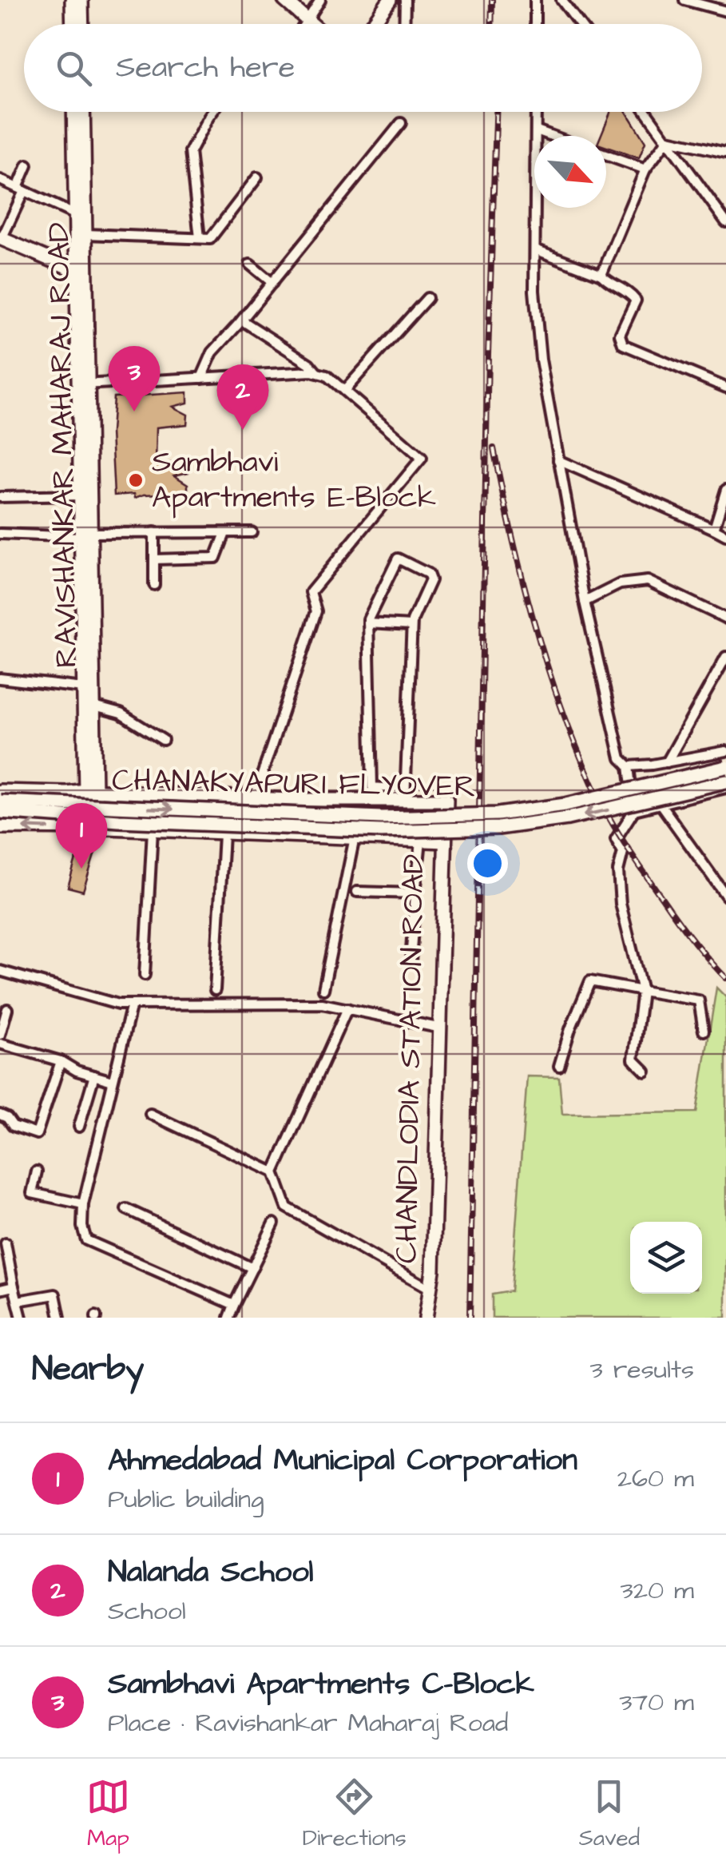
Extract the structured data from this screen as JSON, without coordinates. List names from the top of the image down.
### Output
{
  "streets": {
    "main road": ["RAVISHANKAR MAHARAJ ROAD", "CHANAKYAPURI FLYOVER", "CHANDLODIA STATION ROAD"]
  },
  "places": ["Sambhavi Apartments E-Block"],
  "north": "bottom right",
  "page": {
    "search": "Search here",
    "pins": ["3", "2", "1"],
    "heading": ["Nearby", "3 results"],
    "list": [
      {
        "mark": "1",
        "name": "Ahmedabad Municipal Corporation",
        "note": "Public building",
        "value": "260 m"
      },
      {
        "mark": "2",
        "name": "Nalanda School",
        "note": "School",
        "value": "320 m"
      },
      {
        "mark": "3",
        "name": "Sambhavi Apartments C-Block",
        "note": "Place · Ravishankar Maharaj Road",
        "value": "370 m"
      }
    ],
    "nav": ["Map", "Directions", "Saved"]
  }
}
